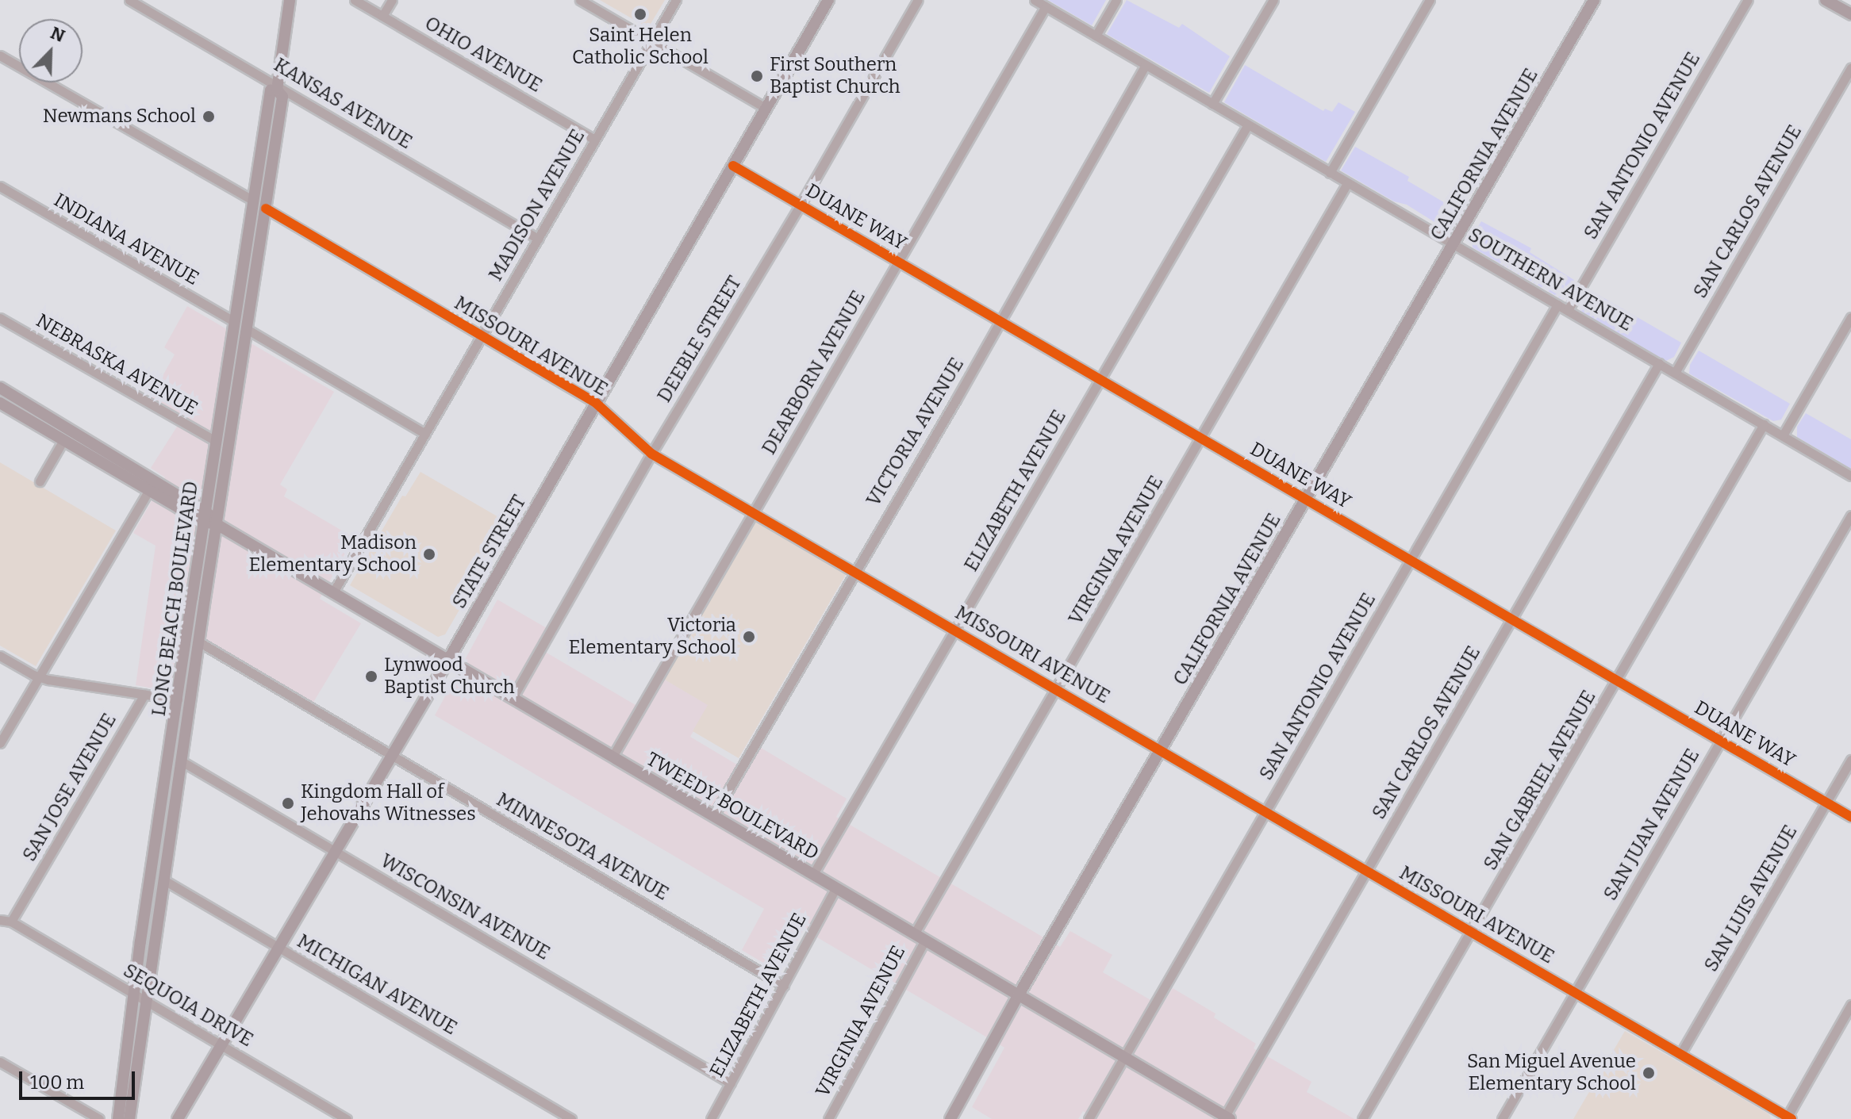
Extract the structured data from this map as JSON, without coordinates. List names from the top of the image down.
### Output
{
  "streets": {
    "main road": [
      "CALIFORNIA AVENUE",
      "STATE STREET",
      "LONG BEACH BOULEVARD",
      "TWEEDY BOULEVARD"
    ],
    "street": [
      "OHIO AVENUE",
      "KANSAS AVENUE",
      "SAN ANTONIO AVENUE",
      "MADISON AVENUE",
      "SAN CARLOS AVENUE",
      "DUANE WAY",
      "INDIANA AVENUE",
      "SOUTHERN AVENUE",
      "DEEBLE STREET",
      "MISSOURI AVENUE",
      "NEBRASKA AVENUE",
      "DEARBORN AVENUE",
      "VICTORIA AVENUE",
      "ELIZABETH AVENUE",
      "VIRGINIA AVENUE",
      "SAN GABRIEL AVENUE",
      "SAN JOSE AVENUE",
      "SAN JUAN AVENUE",
      "MINNESOTA AVENUE",
      "SAN LUIS AVENUE",
      "WISCONSIN AVENUE",
      "MICHIGAN AVENUE",
      "SEQUOIA DRIVE"
    ]
  },
  "crossings": [
    ["OHIO AVENUE", "MADISON AVENUE"],
    ["KANSAS AVENUE", "MADISON AVENUE"],
    ["KANSAS AVENUE", "LONG BEACH BOULEVARD"],
    ["SAN ANTONIO AVENUE", "DUANE WAY"],
    ["SAN ANTONIO AVENUE", "SOUTHERN AVENUE"],
    ["SAN ANTONIO AVENUE", "MISSOURI AVENUE"],
    ["SAN ANTONIO AVENUE", "TWEEDY BOULEVARD"],
    ["CALIFORNIA AVENUE", "DUANE WAY"],
    ["CALIFORNIA AVENUE", "SOUTHERN AVENUE"],
    ["CALIFORNIA AVENUE", "MISSOURI AVENUE"],
    ["CALIFORNIA AVENUE", "TWEEDY BOULEVARD"],
    ["MADISON AVENUE", "MISSOURI AVENUE"],
    ["MADISON AVENUE", "TWEEDY BOULEVARD"],
    ["SAN CARLOS AVENUE", "DUANE WAY"],
    ["SAN CARLOS AVENUE", "SOUTHERN AVENUE"],
    ["SAN CARLOS AVENUE", "MISSOURI AVENUE"],
    ["SAN CARLOS AVENUE", "TWEEDY BOULEVARD"],
    ["DUANE WAY", "DEEBLE STREET"],
    ["DUANE WAY", "DEARBORN AVENUE"],
    ["DUANE WAY", "VICTORIA AVENUE"],
    ["DUANE WAY", "ELIZABETH AVENUE"],
    ["DUANE WAY", "VIRGINIA AVENUE"],
    ["DUANE WAY", "STATE STREET"],
    ["DUANE WAY", "SAN GABRIEL AVENUE"],
    ["DUANE WAY", "SAN JUAN AVENUE"],
    ["DUANE WAY", "SAN LUIS AVENUE"],
    ["INDIANA AVENUE", "LONG BEACH BOULEVARD"],
    ["SOUTHERN AVENUE", "DEARBORN AVENUE"],
    ["SOUTHERN AVENUE", "VICTORIA AVENUE"],
    ["SOUTHERN AVENUE", "ELIZABETH AVENUE"],
    ["SOUTHERN AVENUE", "VIRGINIA AVENUE"],
    ["SOUTHERN AVENUE", "SAN GABRIEL AVENUE"],
    ["DEEBLE STREET", "MISSOURI AVENUE"],
    ["DEEBLE STREET", "TWEEDY BOULEVARD"],
    ["MISSOURI AVENUE", "DEARBORN AVENUE"],
    ["MISSOURI AVENUE", "VICTORIA AVENUE"],
    ["MISSOURI AVENUE", "ELIZABETH AVENUE"],
    ["MISSOURI AVENUE", "VIRGINIA AVENUE"],
    ["MISSOURI AVENUE", "STATE STREET"],
    ["MISSOURI AVENUE", "LONG BEACH BOULEVARD"],
    ["MISSOURI AVENUE", "SAN GABRIEL AVENUE"],
    ["MISSOURI AVENUE", "SAN JUAN AVENUE"],
    ["MISSOURI AVENUE", "SAN LUIS AVENUE"],
    ["NEBRASKA AVENUE", "LONG BEACH BOULEVARD"],
    ["DEARBORN AVENUE", "TWEEDY BOULEVARD"],
    ["VICTORIA AVENUE", "TWEEDY BOULEVARD"],
    ["ELIZABETH AVENUE", "TWEEDY BOULEVARD"],
    ["ELIZABETH AVENUE", "MINNESOTA AVENUE"],
    ["ELIZABETH AVENUE", "WISCONSIN AVENUE"],
    ["VIRGINIA AVENUE", "TWEEDY BOULEVARD"],
    ["STATE STREET", "TWEEDY BOULEVARD"],
    ["STATE STREET", "MINNESOTA AVENUE"],
    ["STATE STREET", "WISCONSIN AVENUE"],
    ["STATE STREET", "MICHIGAN AVENUE"],
    ["STATE STREET", "SEQUOIA DRIVE"],
    ["LONG BEACH BOULEVARD", "TWEEDY BOULEVARD"],
    ["LONG BEACH BOULEVARD", "MINNESOTA AVENUE"],
    ["LONG BEACH BOULEVARD", "WISCONSIN AVENUE"],
    ["LONG BEACH BOULEVARD", "MICHIGAN AVENUE"],
    ["LONG BEACH BOULEVARD", "SEQUOIA DRIVE"],
    ["SAN JOSE AVENUE", "SEQUOIA DRIVE"]
  ],
  "places": [
    "Saint Helen Catholic School",
    "First Southern Baptist Church",
    "Newmans School",
    "Madison Elementary School",
    "Victoria Elementary School",
    "Lynwood Baptist Church",
    "Kingdom Hall of Jehovahs Witnesses",
    "San Miguel Avenue Elementary School"
  ],
  "scale_bar": "100 m",
  "north": "top right"
}
